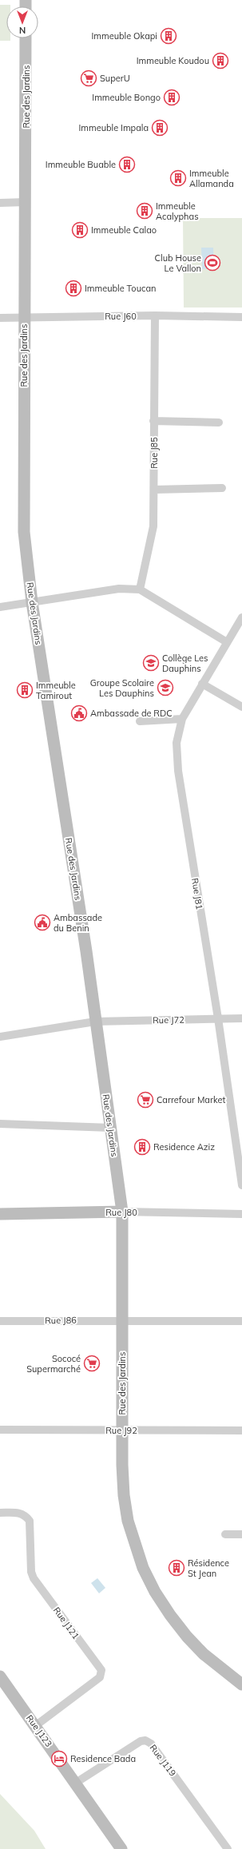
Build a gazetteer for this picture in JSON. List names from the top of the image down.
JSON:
{
  "streets": {
    "main road": ["Rue des Jardins", "Rue J80", "Rue J123"],
    "street": [
      "Rue J60",
      "Rue J85",
      "Rue J81",
      "Rue J72",
      "Rue J86",
      "Rue J92",
      "Rue J121",
      "Rue J119"
    ]
  },
  "crossings": [
    ["Rue des Jardins", "Rue J60"],
    ["Rue des Jardins", "Rue J72"],
    ["Rue des Jardins", "Rue J80"],
    ["Rue des Jardins", "Rue J86"],
    ["Rue des Jardins", "Rue J92"],
    ["Rue J60", "Rue J85"],
    ["Rue J81", "Rue J72"],
    ["Rue J121", "Rue J123"],
    ["Rue J123", "Rue J119"]
  ],
  "places": {
    "building": [
      "Immeuble Okapi",
      "Immeuble Koudou",
      "Immeuble Bongo",
      "Immeuble Impala",
      "Immeuble Buable",
      "Immeuble Allamanda",
      "Immeuble Acalyphas",
      "Immeuble Calao",
      "Immeuble Toucan",
      "Immeuble Tamirout",
      "Residence Aziz",
      "Résidence St Jean"
    ],
    "supermarket": ["SuperU", "Carrefour Market", "Sococé Supermarché"],
    "sports": ["Club House Le Vallon"],
    "school or university": ["Collège Les Dauphins", "Groupe Scolaire Les Dauphins"],
    "public building": ["Ambassade de RDC", "Ambassade du Benin"],
    "hotel": ["Residence Bada"]
  },
  "north": "bottom"
}
